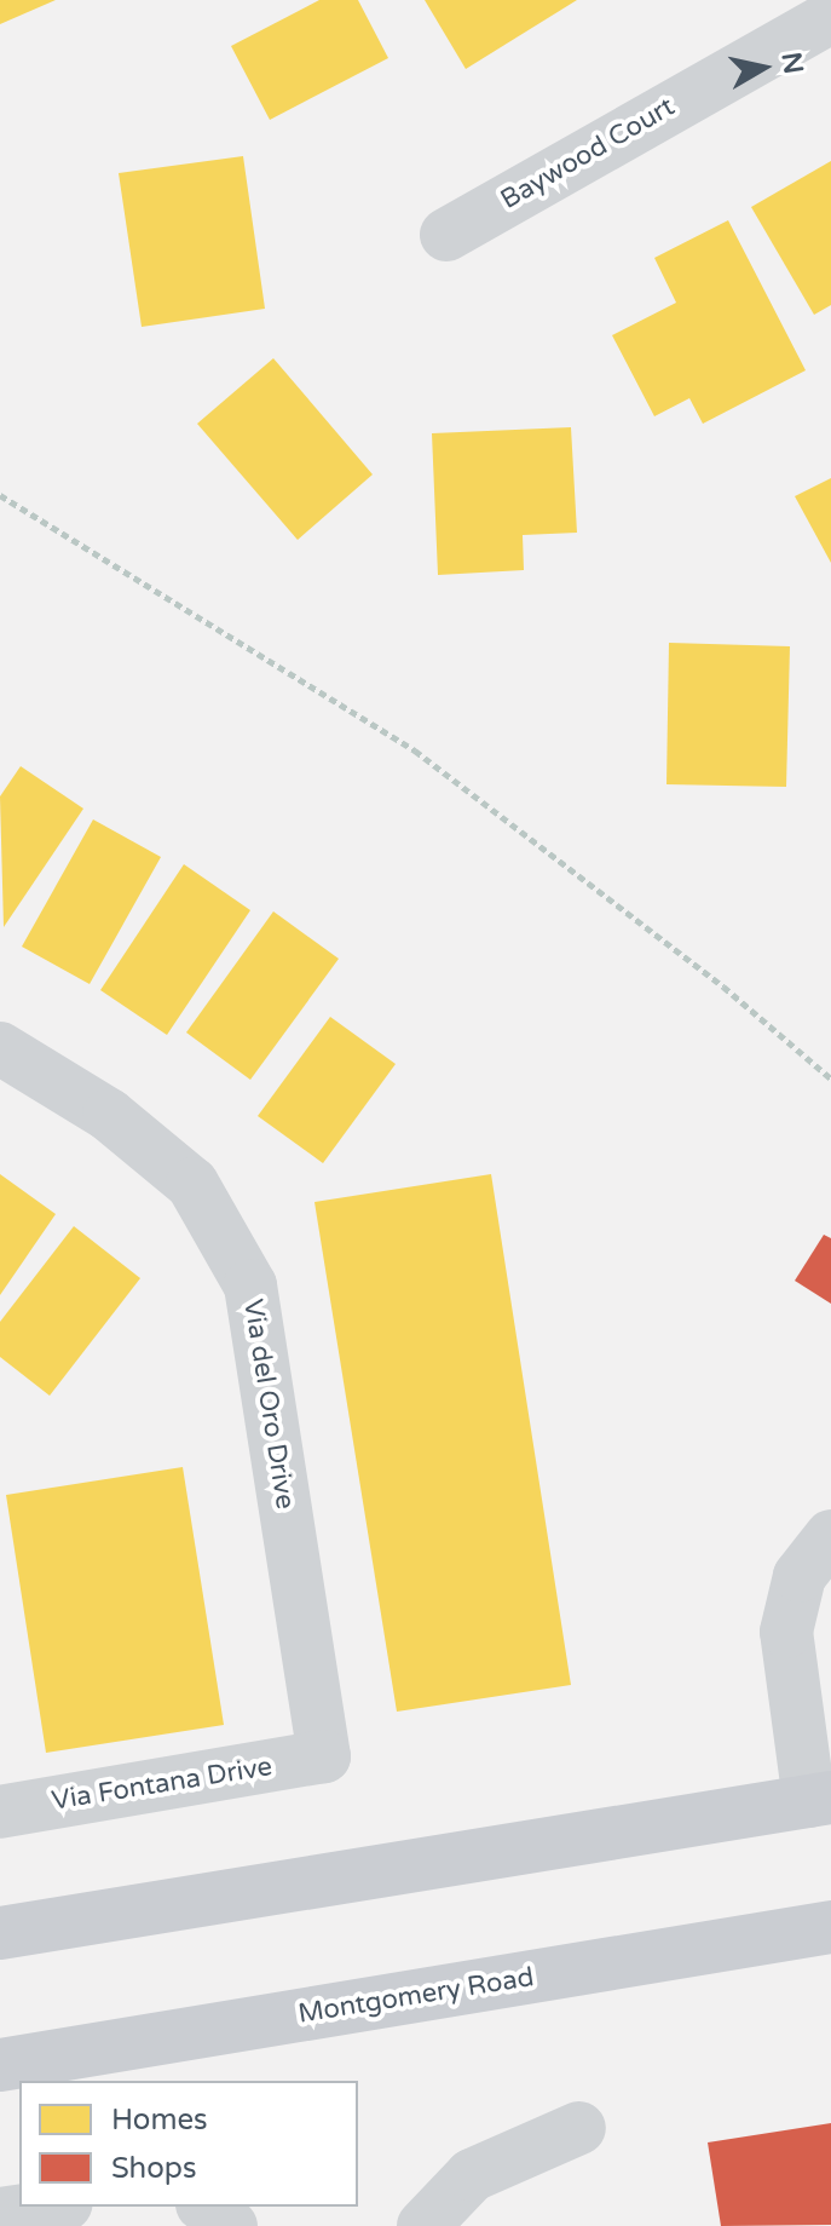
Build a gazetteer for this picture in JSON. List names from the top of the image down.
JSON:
{
  "streets": {
    "main road": ["Montgomery Road"],
    "street": ["Baywood Court", "Via del Oro Drive", "Via Fontana Drive"]
  },
  "crossings": [
    ["Via del Oro Drive", "Via Fontana Drive"]
  ],
  "legend": ["Homes", "Shops"],
  "north": "right"
}
